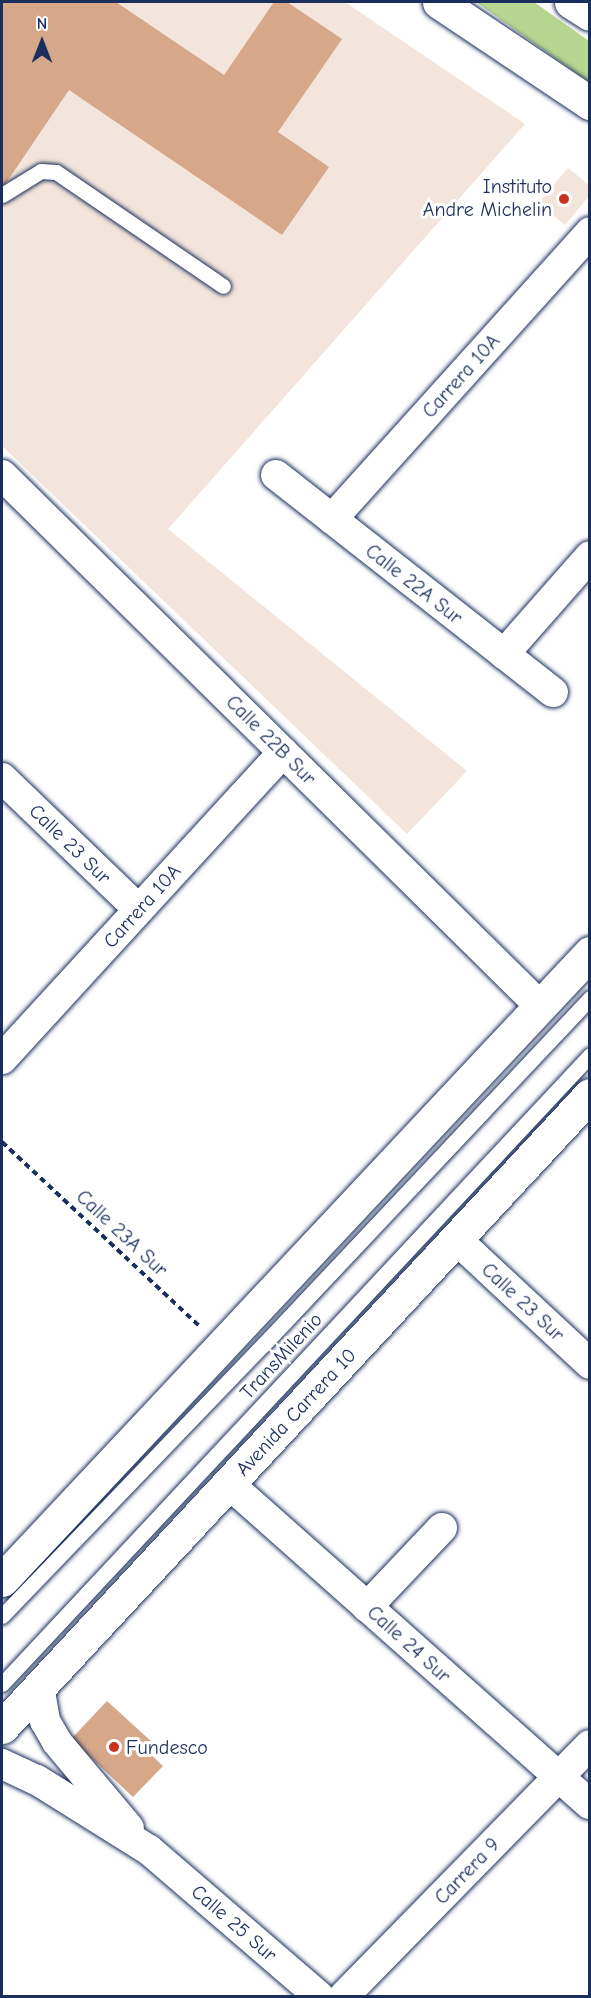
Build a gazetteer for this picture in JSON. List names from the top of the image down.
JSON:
{
  "streets": {
    "main road": ["Avenida Carrera 10"],
    "street": [
      "Carrera 10A",
      "Calle 22A Sur",
      "Calle 22B Sur",
      "Calle 23 Sur",
      "Calle 24 Sur",
      "Carrera 9",
      "Calle 25 Sur"
    ],
    "lane": ["TransMilenio"],
    "path": ["Calle 23A Sur"]
  },
  "crossings": [
    ["Carrera 10A", "Calle 22A Sur"],
    ["Carrera 10A", "Calle 22B Sur"],
    ["Carrera 10A", "Calle 23 Sur"],
    ["Calle 23 Sur", "Avenida Carrera 10"],
    ["Avenida Carrera 10", "Calle 24 Sur"],
    ["Avenida Carrera 10", "Calle 25 Sur"],
    ["Calle 24 Sur", "Carrera 9"]
  ],
  "places": ["Instituto Andre Michelin", "Fundesco"],
  "north": "top"
}
